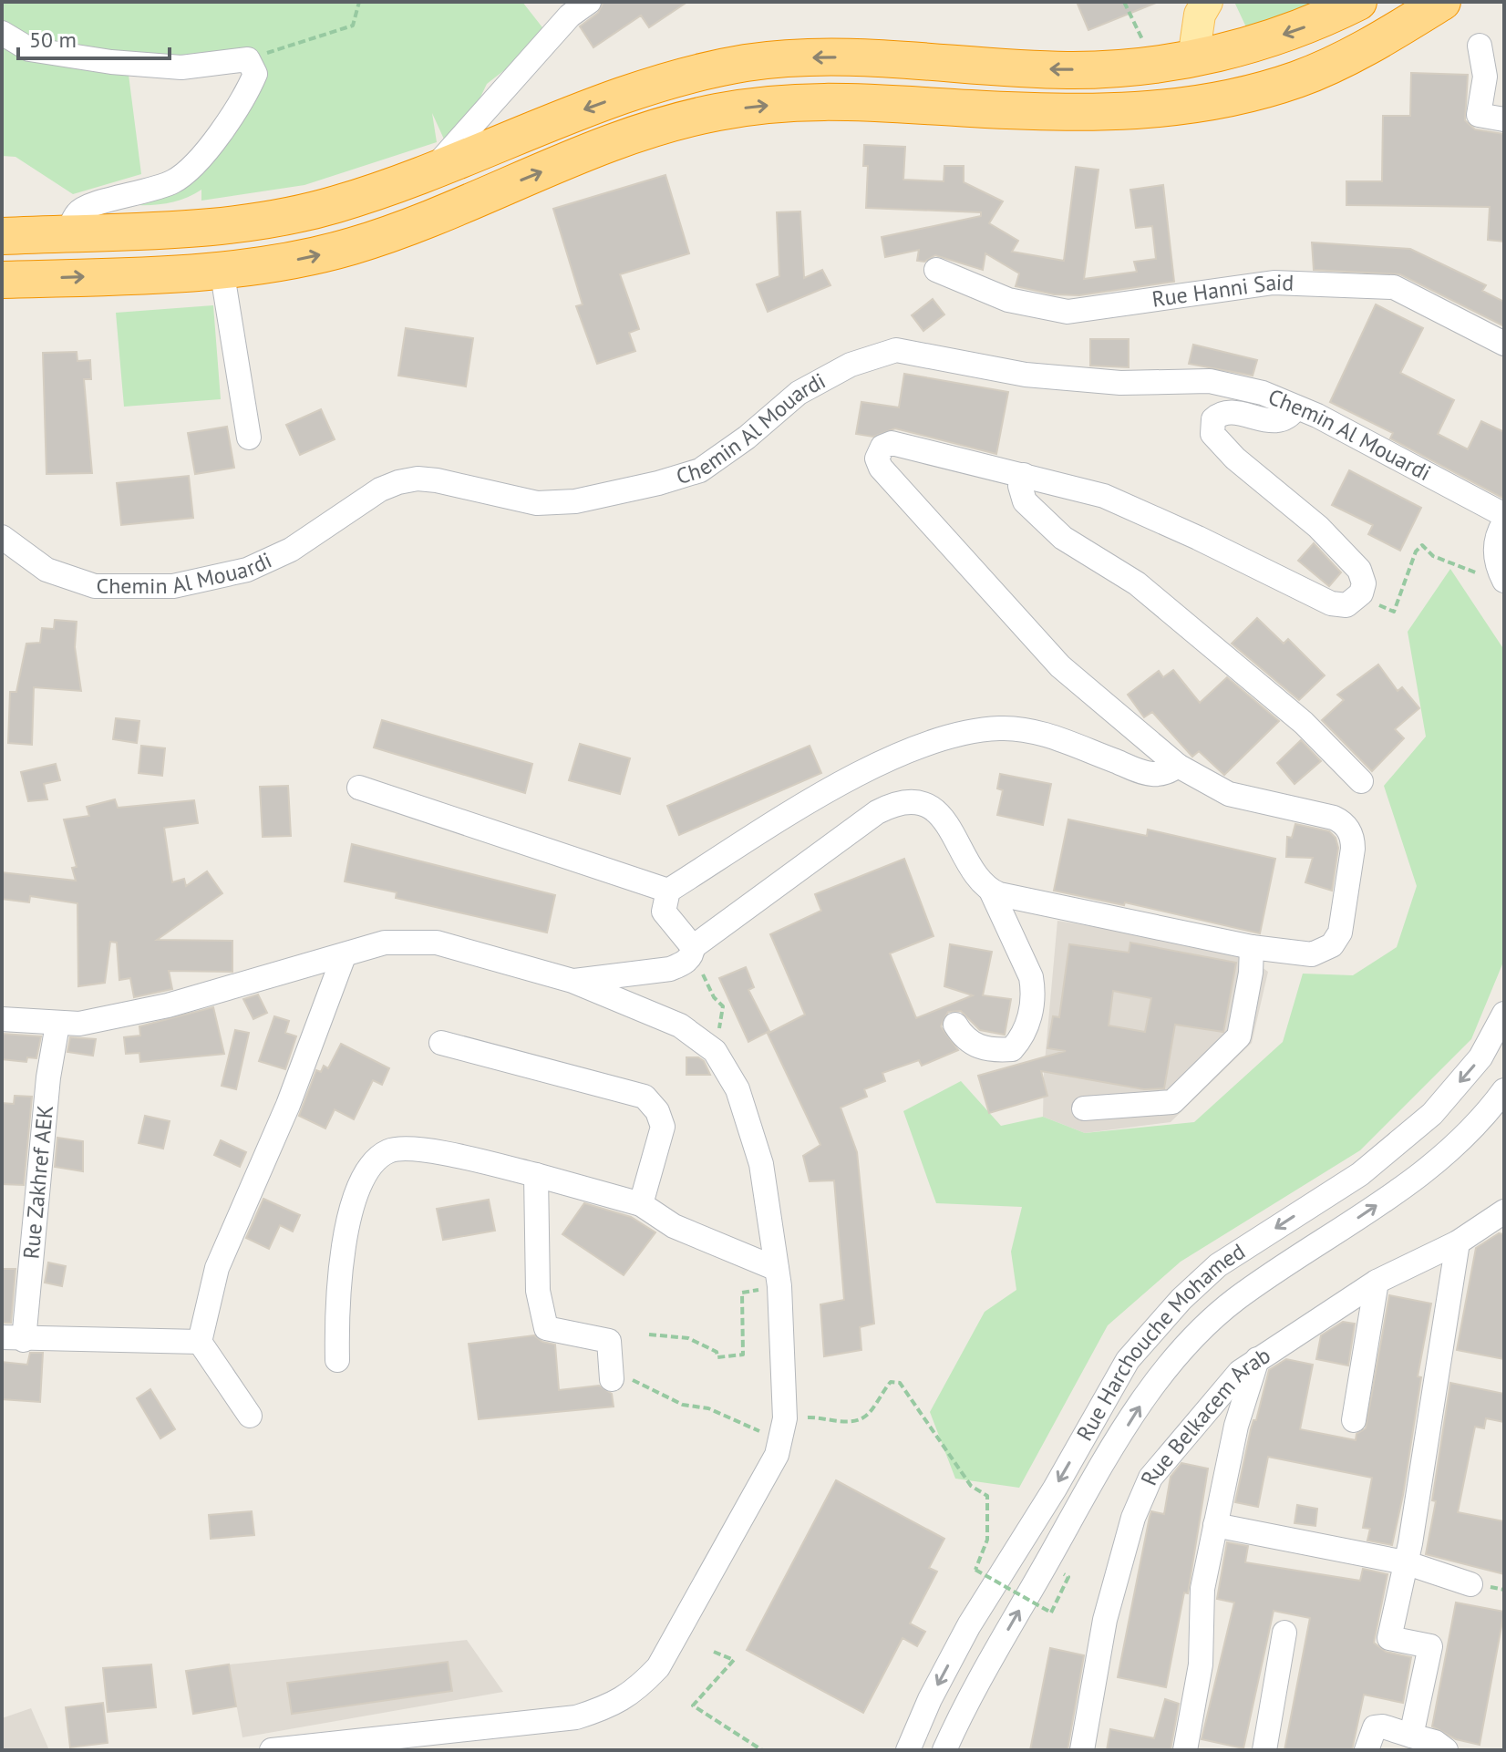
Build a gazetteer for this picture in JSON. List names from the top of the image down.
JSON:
{
  "streets": {
    "street": [
      "Rue Hanni Said",
      "Chemin Al Mouardi",
      "Rue Zakhref AEK",
      "Rue Harchouche Mohamed",
      "Rue Belkacem Arab"
    ]
  },
  "scale_bar": "50 m"
}
